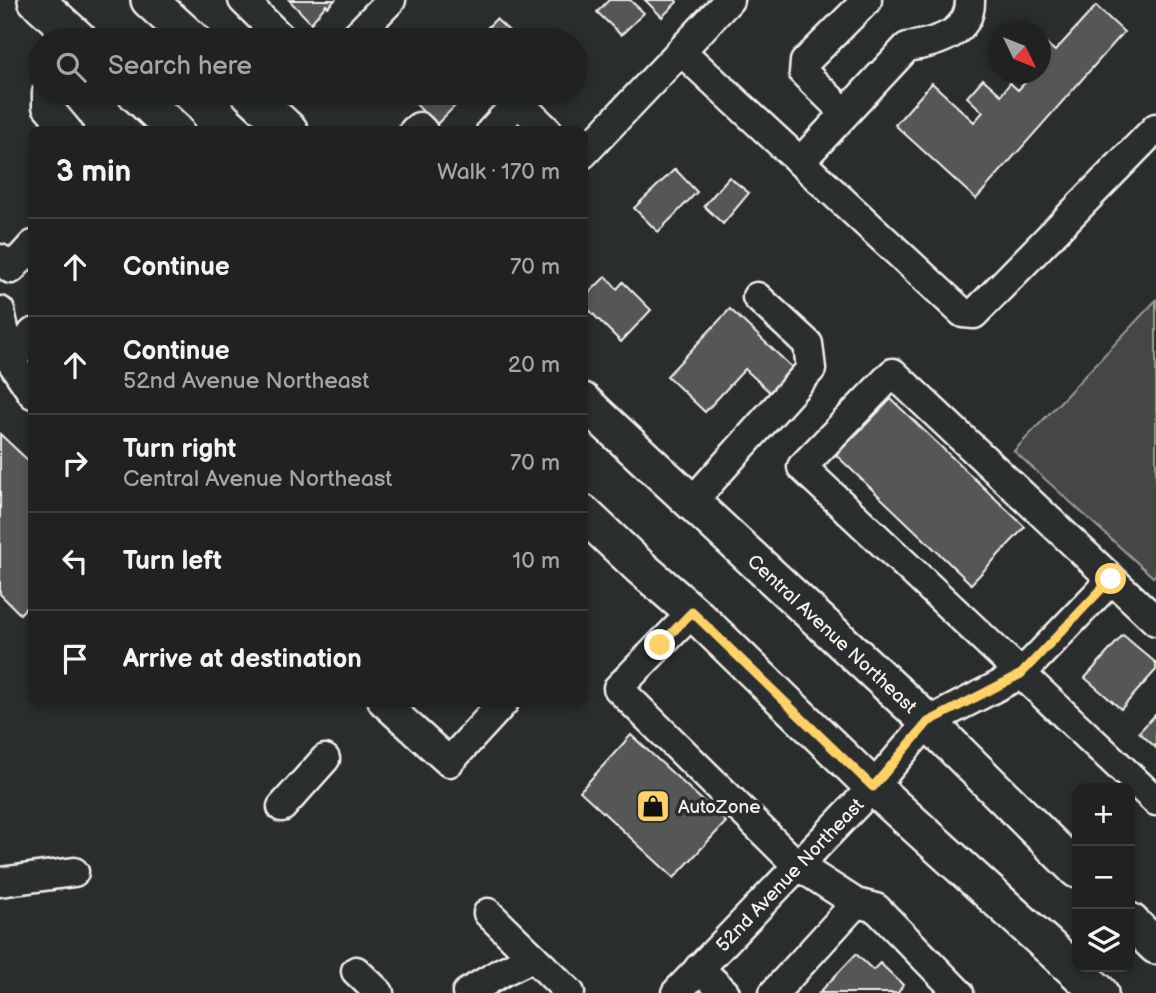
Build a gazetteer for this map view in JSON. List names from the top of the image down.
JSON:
{
  "streets": {
    "main road": ["Central Avenue Northeast"],
    "street": ["52nd Avenue Northeast"]
  },
  "crossings": [
    ["Central Avenue Northeast", "52nd Avenue Northeast"]
  ],
  "places": {
    "shop": ["AutoZone"]
  },
  "north": "bottom right",
  "page": {
    "search": "Search here",
    "heading": ["3 min", "Walk · 170 m"],
    "list": [
      ["Continue", "70 m"],
      ["Continue", "52nd Avenue Northeast", "20 m"],
      ["Turn right", "Central Avenue Northeast", "70 m"],
      ["Turn left", "10 m"],
      "Arrive at destination"
    ],
    "map_buttons": ["+", "−"]
  }
}
